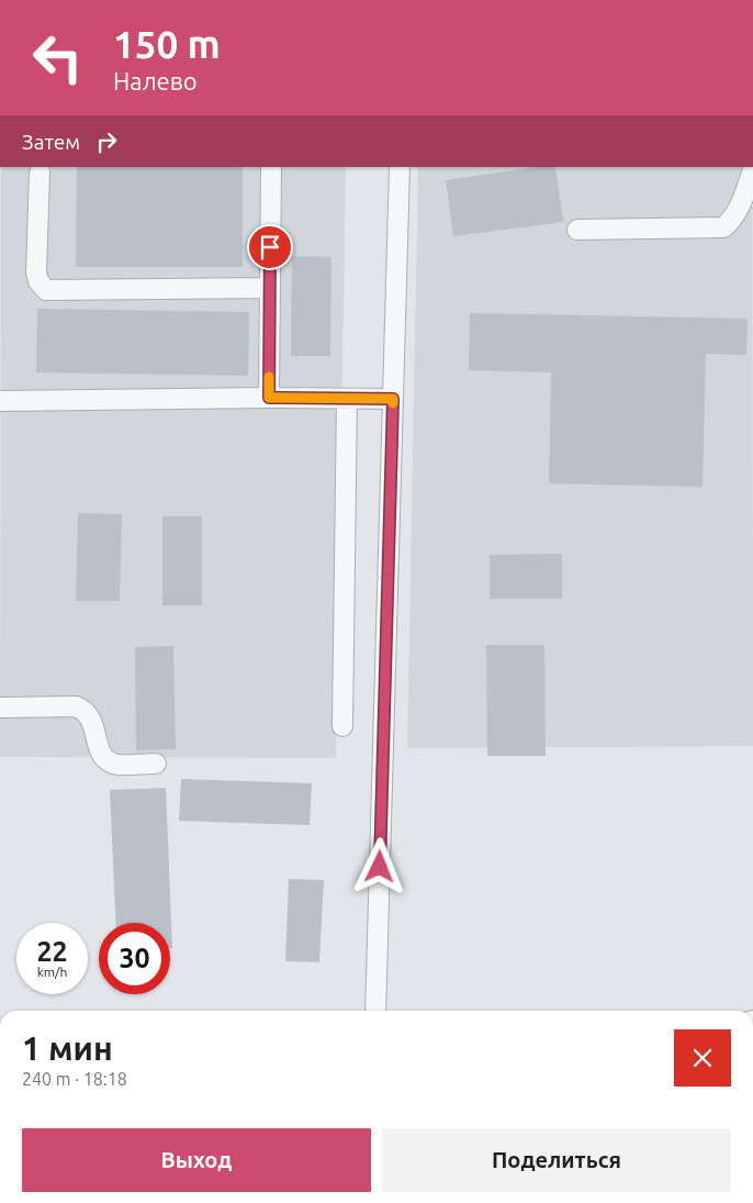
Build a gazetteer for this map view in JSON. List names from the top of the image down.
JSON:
{
  "page": {
    "turn": ["150 m", "Налево"],
    "then": "Затем",
    "speed": "22 km/h",
    "limit": "30",
    "heading": ["1 мин", "240 m · 18:18"],
    "buttons": ["Выход", "Поделиться"]
  }
}
